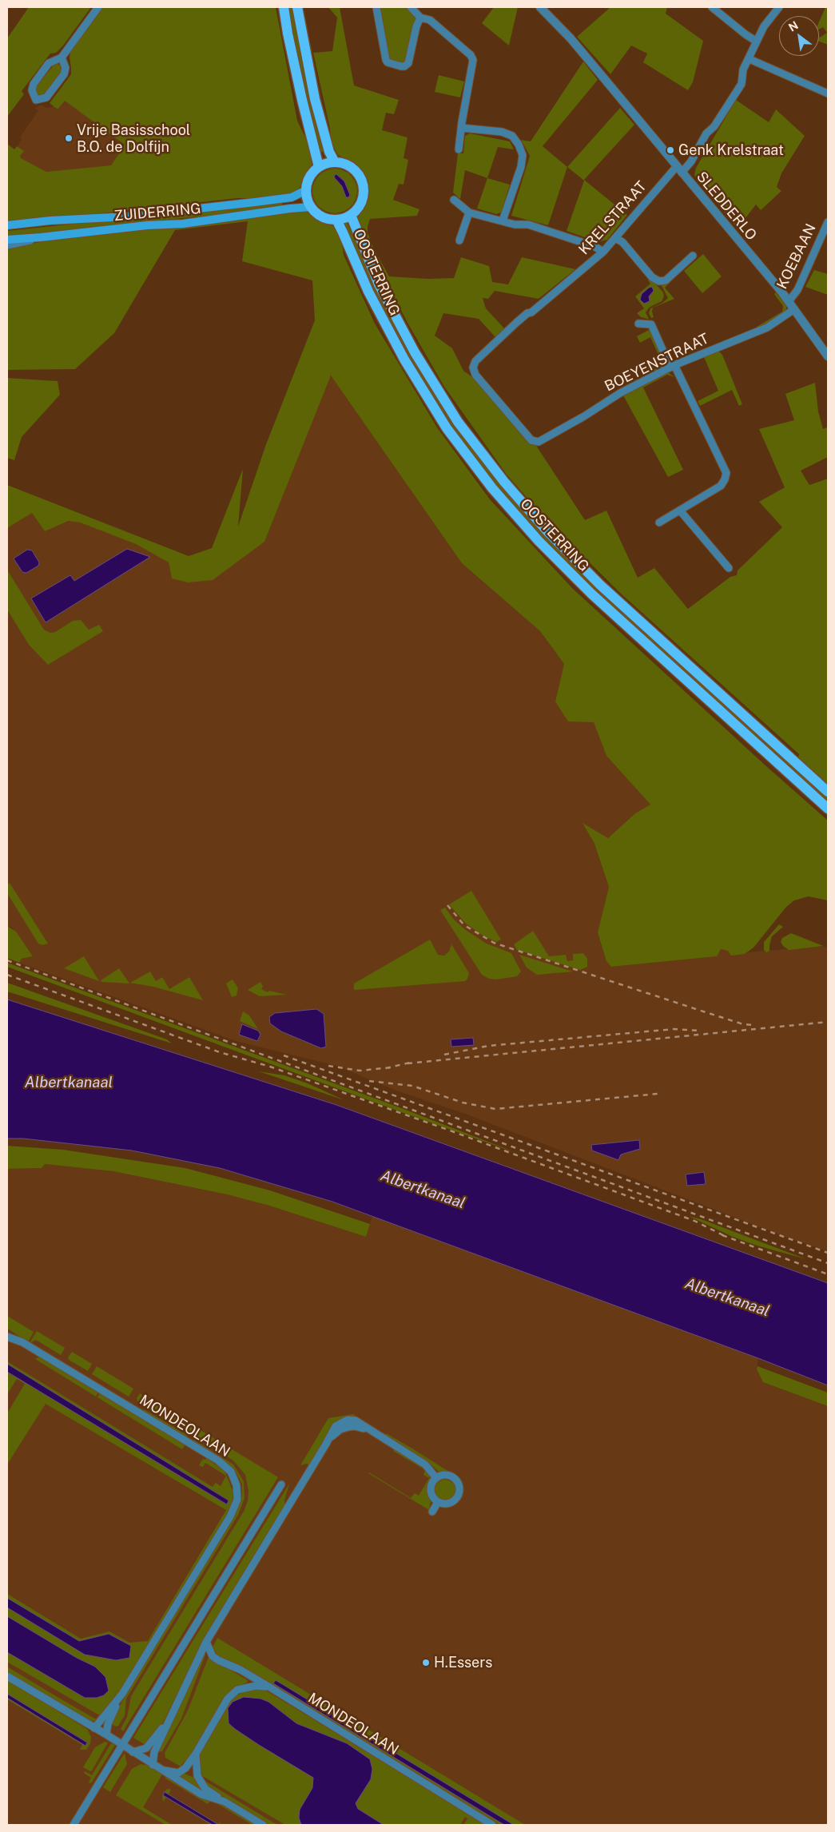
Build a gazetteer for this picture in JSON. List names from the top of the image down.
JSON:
{
  "streets": {
    "main road": ["ZUIDERRING", "OOSTERRING"],
    "street": [
      "SLEDDERLO",
      "KRELSTRAAT",
      "KOEBAAN",
      "BOEYENSTRAAT",
      "MONDEOLAAN"
    ]
  },
  "crossings": [
    ["SLEDDERLO", "KRELSTRAAT"],
    ["SLEDDERLO", "KOEBAAN"],
    ["SLEDDERLO", "BOEYENSTRAAT"],
    ["ZUIDERRING", "OOSTERRING"],
    ["KRELSTRAAT", "BOEYENSTRAAT"]
  ],
  "water": ["Albertkanaal"],
  "places": ["Vrije Basisschool B.O. de Dolfijn", "Genk Krelstraat", "H.Essers"],
  "north": "top left"
}
